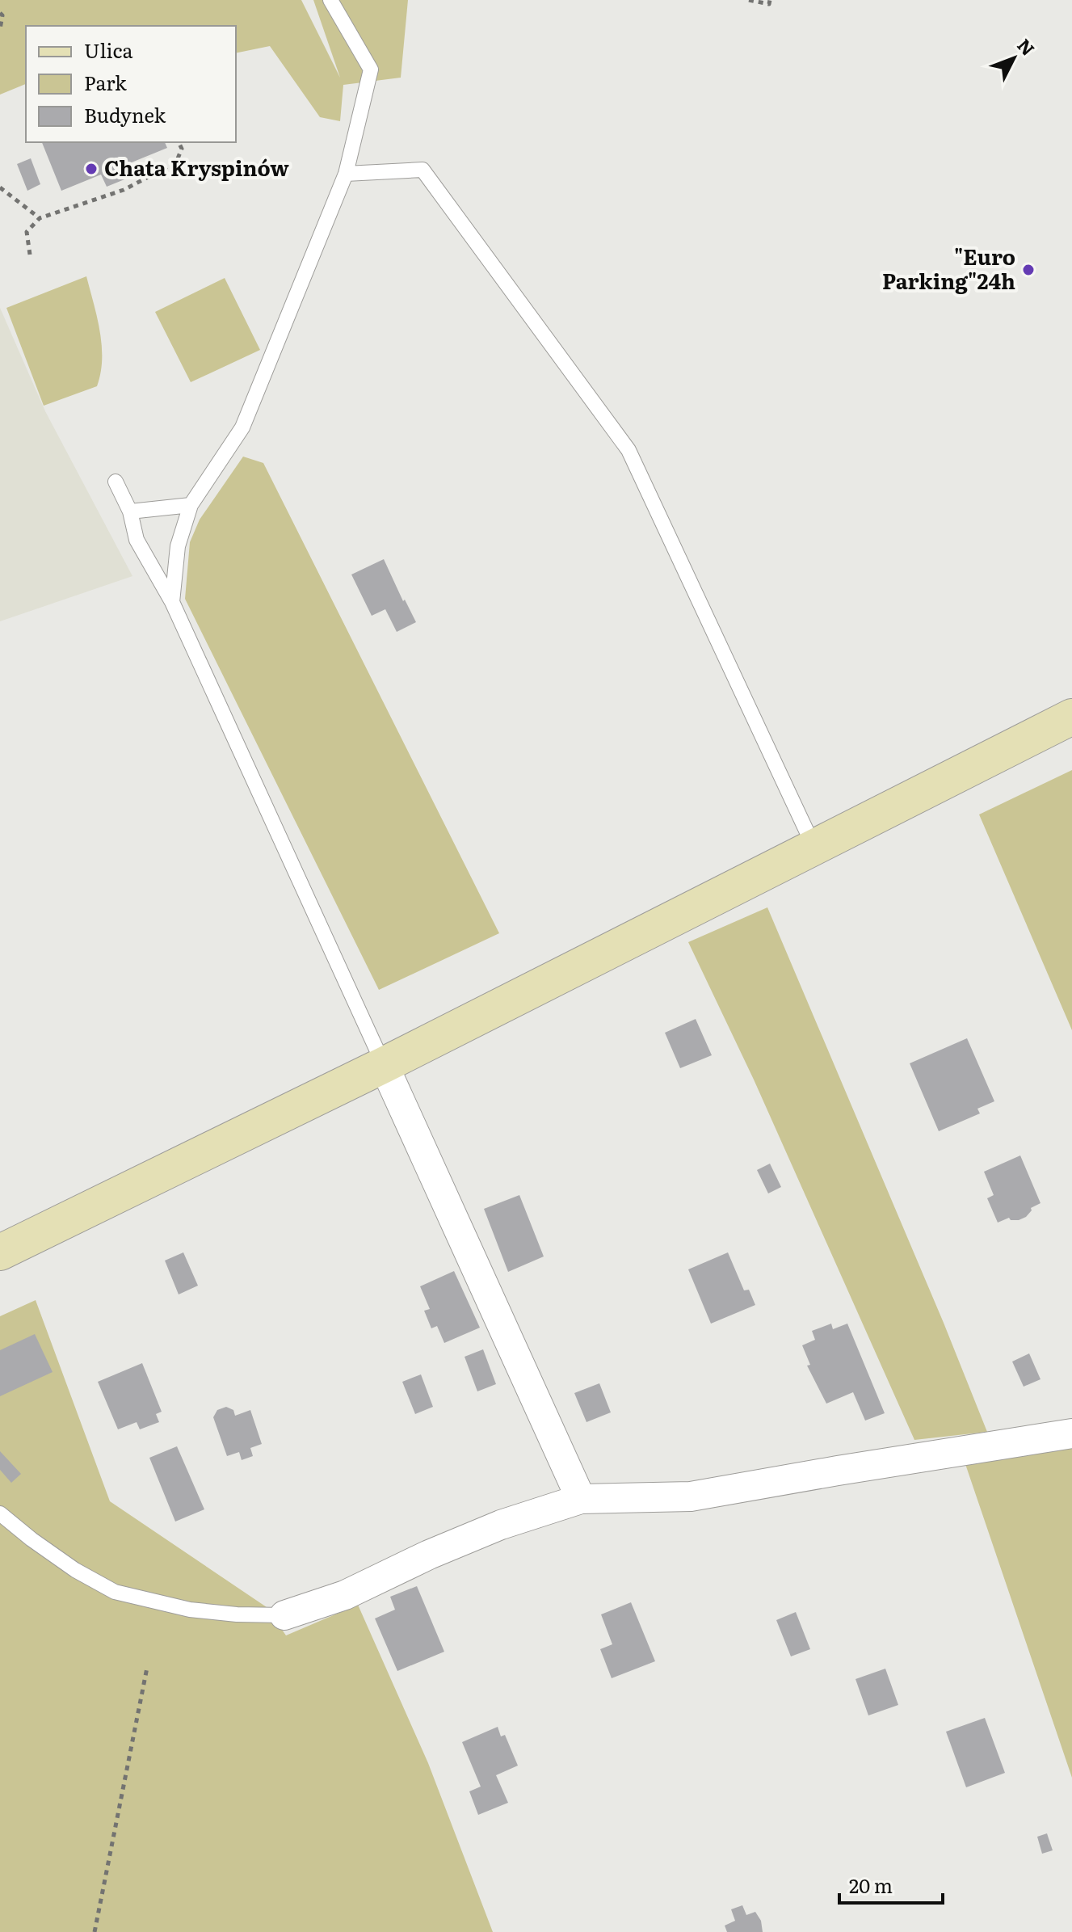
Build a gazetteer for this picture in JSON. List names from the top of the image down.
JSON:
{
  "places": ["Chata Kryspinów", "\"Euro Parking\"24h"],
  "legend": ["Ulica", "Park", "Budynek"],
  "scale_bar": "20 m",
  "north": "top right"
}
